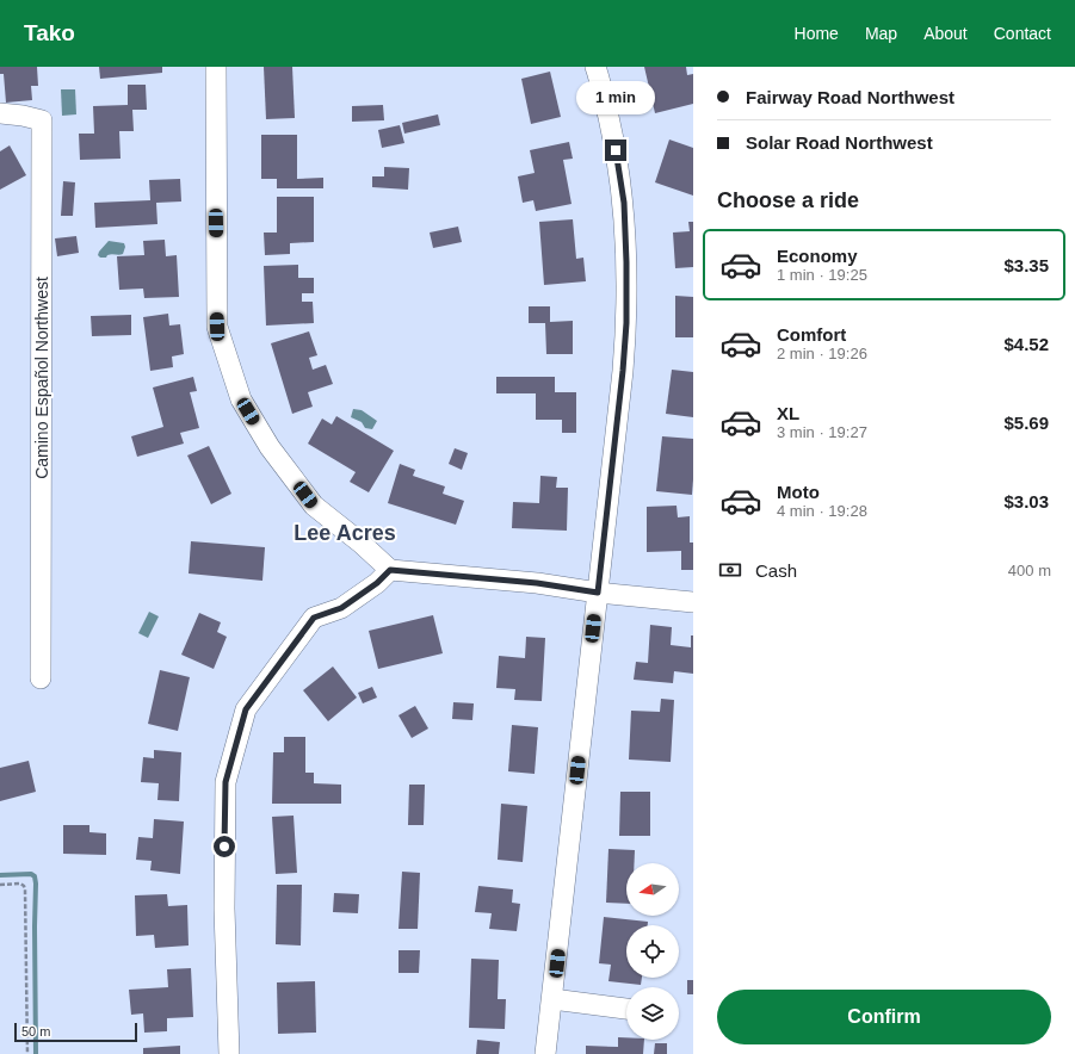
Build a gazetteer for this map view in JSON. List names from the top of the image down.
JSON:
{
  "streets": {
    "street": ["Camino Español Northwest"]
  },
  "districts": ["Lee Acres"],
  "scale_bar": "50 m",
  "north": "left",
  "page": {
    "header": "Tako",
    "nav": [
      "Home",
      "Map",
      "About",
      "Contact"
    ],
    "banner": ["Fairway Road Northwest", "Solar Road Northwest"],
    "bubble": "1 min",
    "heading": "Choose a ride",
    "list": [
      {
        "name": "Economy",
        "note": "1 min · 19:25",
        "value": "$3.35"
      },
      {
        "name": "Comfort",
        "note": "2 min · 19:26",
        "value": "$4.52"
      },
      {
        "name": "XL",
        "note": "3 min · 19:27",
        "value": "$5.69"
      },
      {
        "name": "Moto",
        "note": "4 min · 19:28",
        "value": "$3.03"
      }
    ],
    "pay": ["Cash", "400 m"],
    "buttons": "Confirm",
    "scale": "50 m"
  }
}
